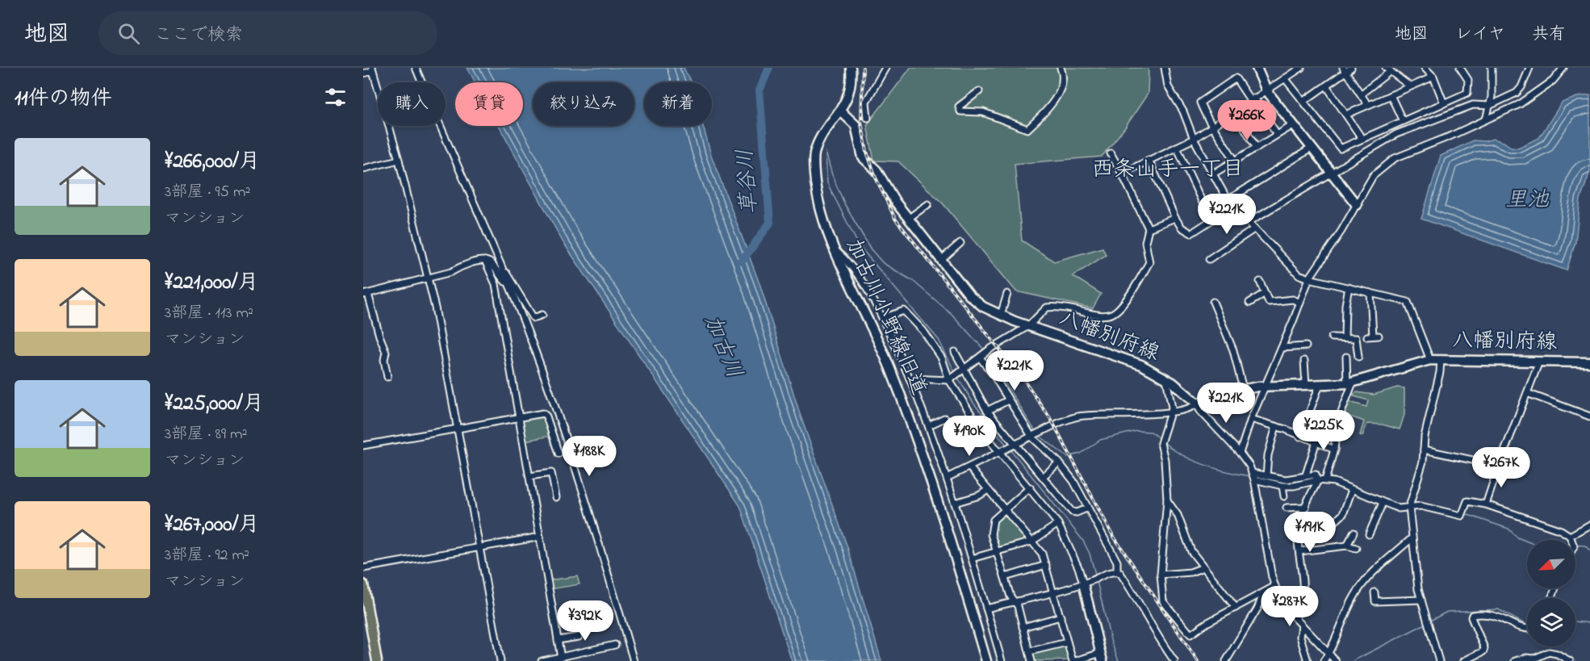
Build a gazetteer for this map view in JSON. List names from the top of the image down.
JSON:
{
  "streets": {
    "main road": ["加古川小野線旧道", "八幡別府線"]
  },
  "crossings": [
    ["加古川小野線旧道", "八幡別府線"]
  ],
  "districts": ["西条山手一丁目"],
  "water": ["草谷川", "里池", "加古川"],
  "north": "bottom left",
  "page": {
    "header": "地図",
    "search": "ここで検索",
    "nav": ["地図", "レイヤ", "共有"],
    "heading": "11件の物件",
    "chip": [
      "購入",
      "賃貸",
      "絞り込み",
      "新着"
    ],
    "price": [
      "¥266K",
      "¥221K",
      "¥221K",
      "¥221K",
      "¥225K",
      "¥190K",
      "¥188K",
      "¥267K",
      "¥191K",
      "¥287K",
      "¥392K"
    ],
    "list": [
      {
        "name": "¥266,000/月",
        "note": "3部屋 · 95 m² · マンション"
      },
      {
        "name": "¥221,000/月",
        "note": "3部屋 · 113 m² · マンション"
      },
      {
        "name": "¥225,000/月",
        "note": "3部屋 · 89 m² · マンション"
      },
      {
        "name": "¥267,000/月",
        "note": "3部屋 · 92 m² · マンション"
      }
    ]
  }
}
